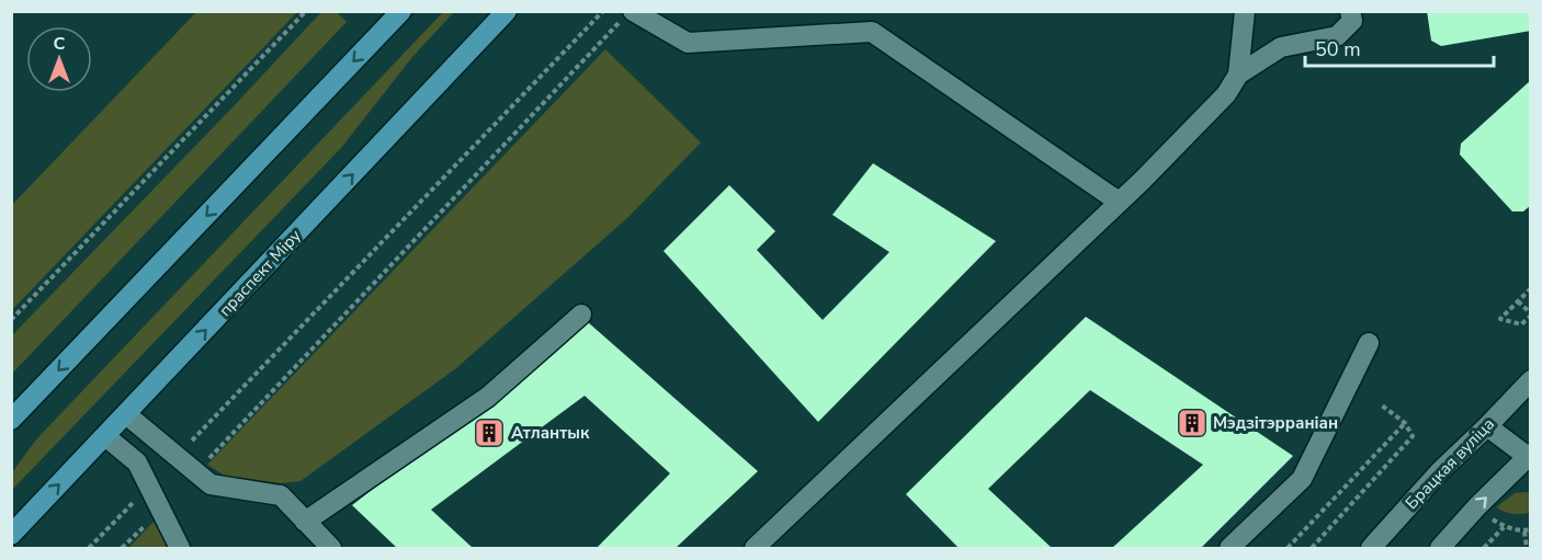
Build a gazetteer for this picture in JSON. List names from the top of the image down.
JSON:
{
  "streets": {
    "main road": ["праспект Міру"],
    "street": ["Брацкая вуліца"]
  },
  "places": {
    "building": ["Мэдзітэрраніан", "Атлантык"]
  },
  "scale_bar": "50 m",
  "north": "top"
}
